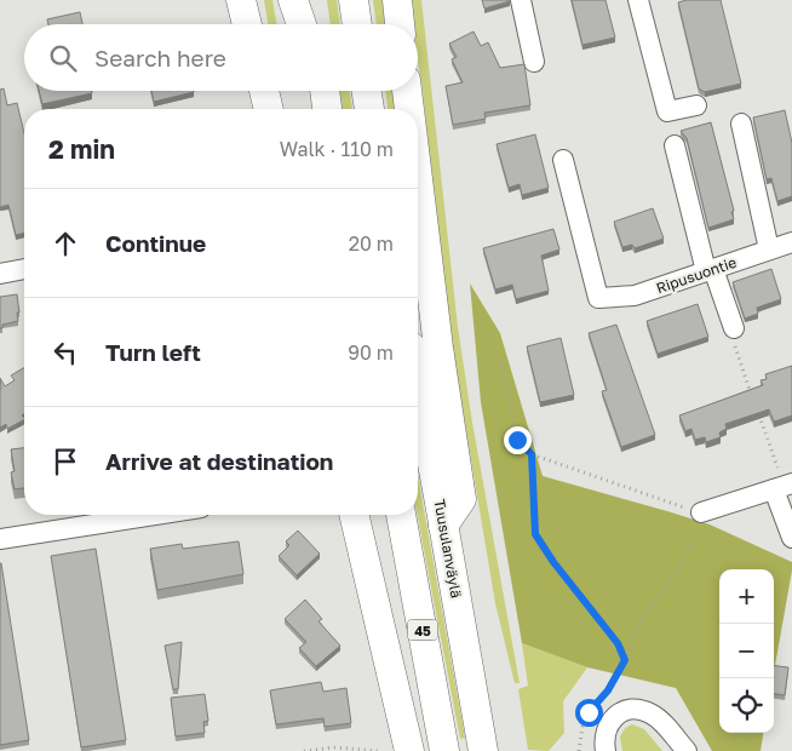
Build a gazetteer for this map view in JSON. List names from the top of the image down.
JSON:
{
  "streets": {
    "highway": ["Tuusulanväylä", "45"],
    "street": ["Ripusuontie"]
  },
  "page": {
    "search": "Search here",
    "heading": ["2 min", "Walk · 110 m"],
    "list": [
      ["Continue", "20 m"],
      ["Turn left", "90 m"],
      "Arrive at destination"
    ],
    "map_buttons": ["+", "−"]
  }
}
